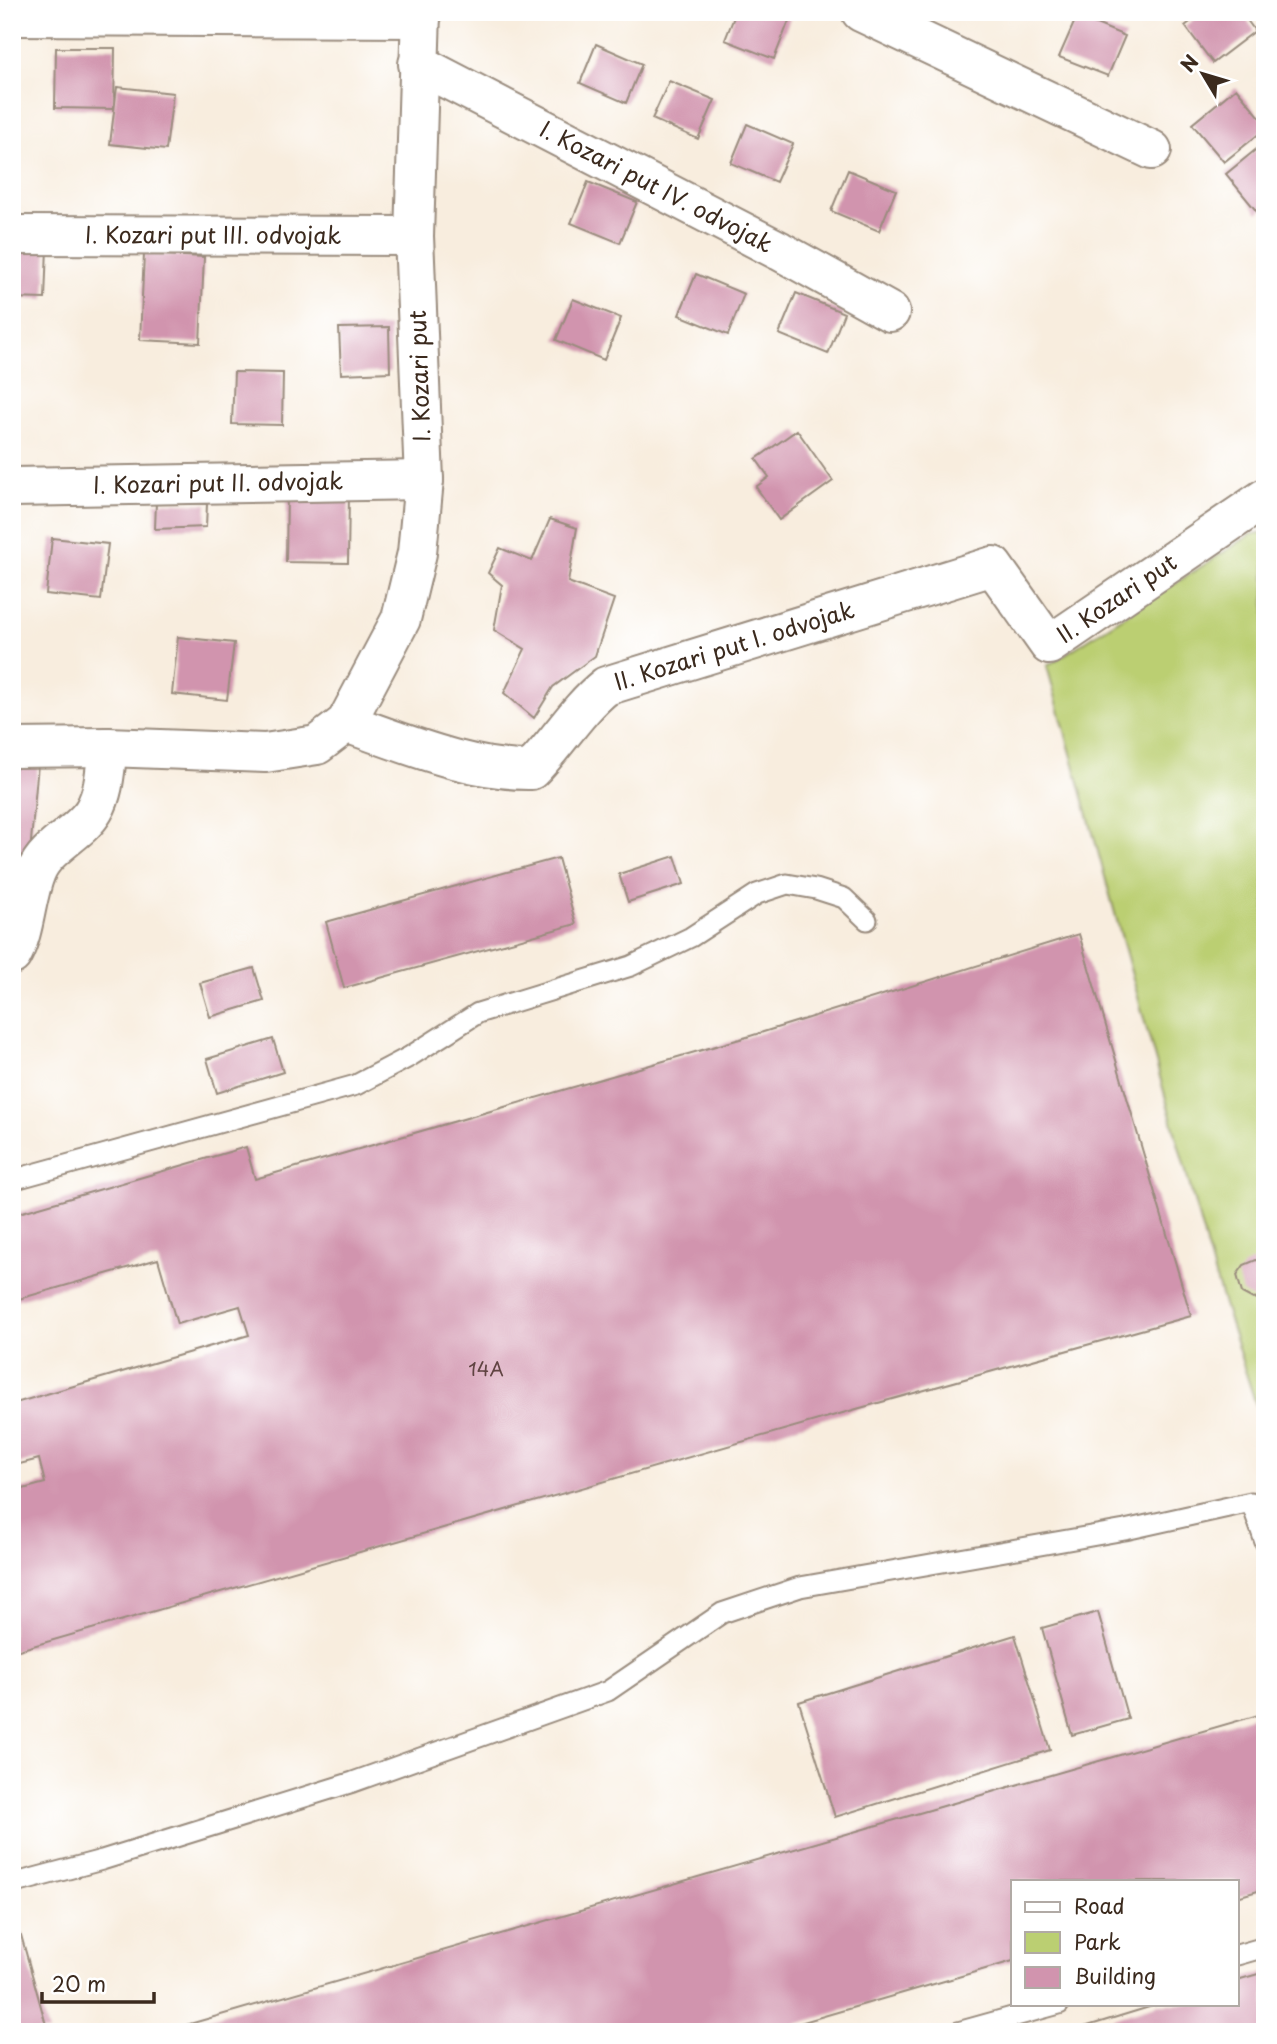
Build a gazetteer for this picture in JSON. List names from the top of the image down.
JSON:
{
  "streets": {
    "street": [
      "I. Kozari put IV. odvojak",
      "I. Kozari put III. odvojak",
      "I. Kozari put",
      "I. Kozari put II. odvojak",
      "II. Kozari put",
      "II. Kozari put I. odvojak"
    ]
  },
  "crossings": [
    ["I. Kozari put IV. odvojak", "I. Kozari put"],
    ["I. Kozari put III. odvojak", "I. Kozari put"],
    ["I. Kozari put", "I. Kozari put II. odvojak"],
    ["I. Kozari put", "II. Kozari put I. odvojak"],
    ["II. Kozari put", "II. Kozari put I. odvojak"]
  ],
  "house_numbers": ["14A"],
  "legend": ["Road", "Park", "Building"],
  "scale_bar": "20 m",
  "north": "top left"
}
